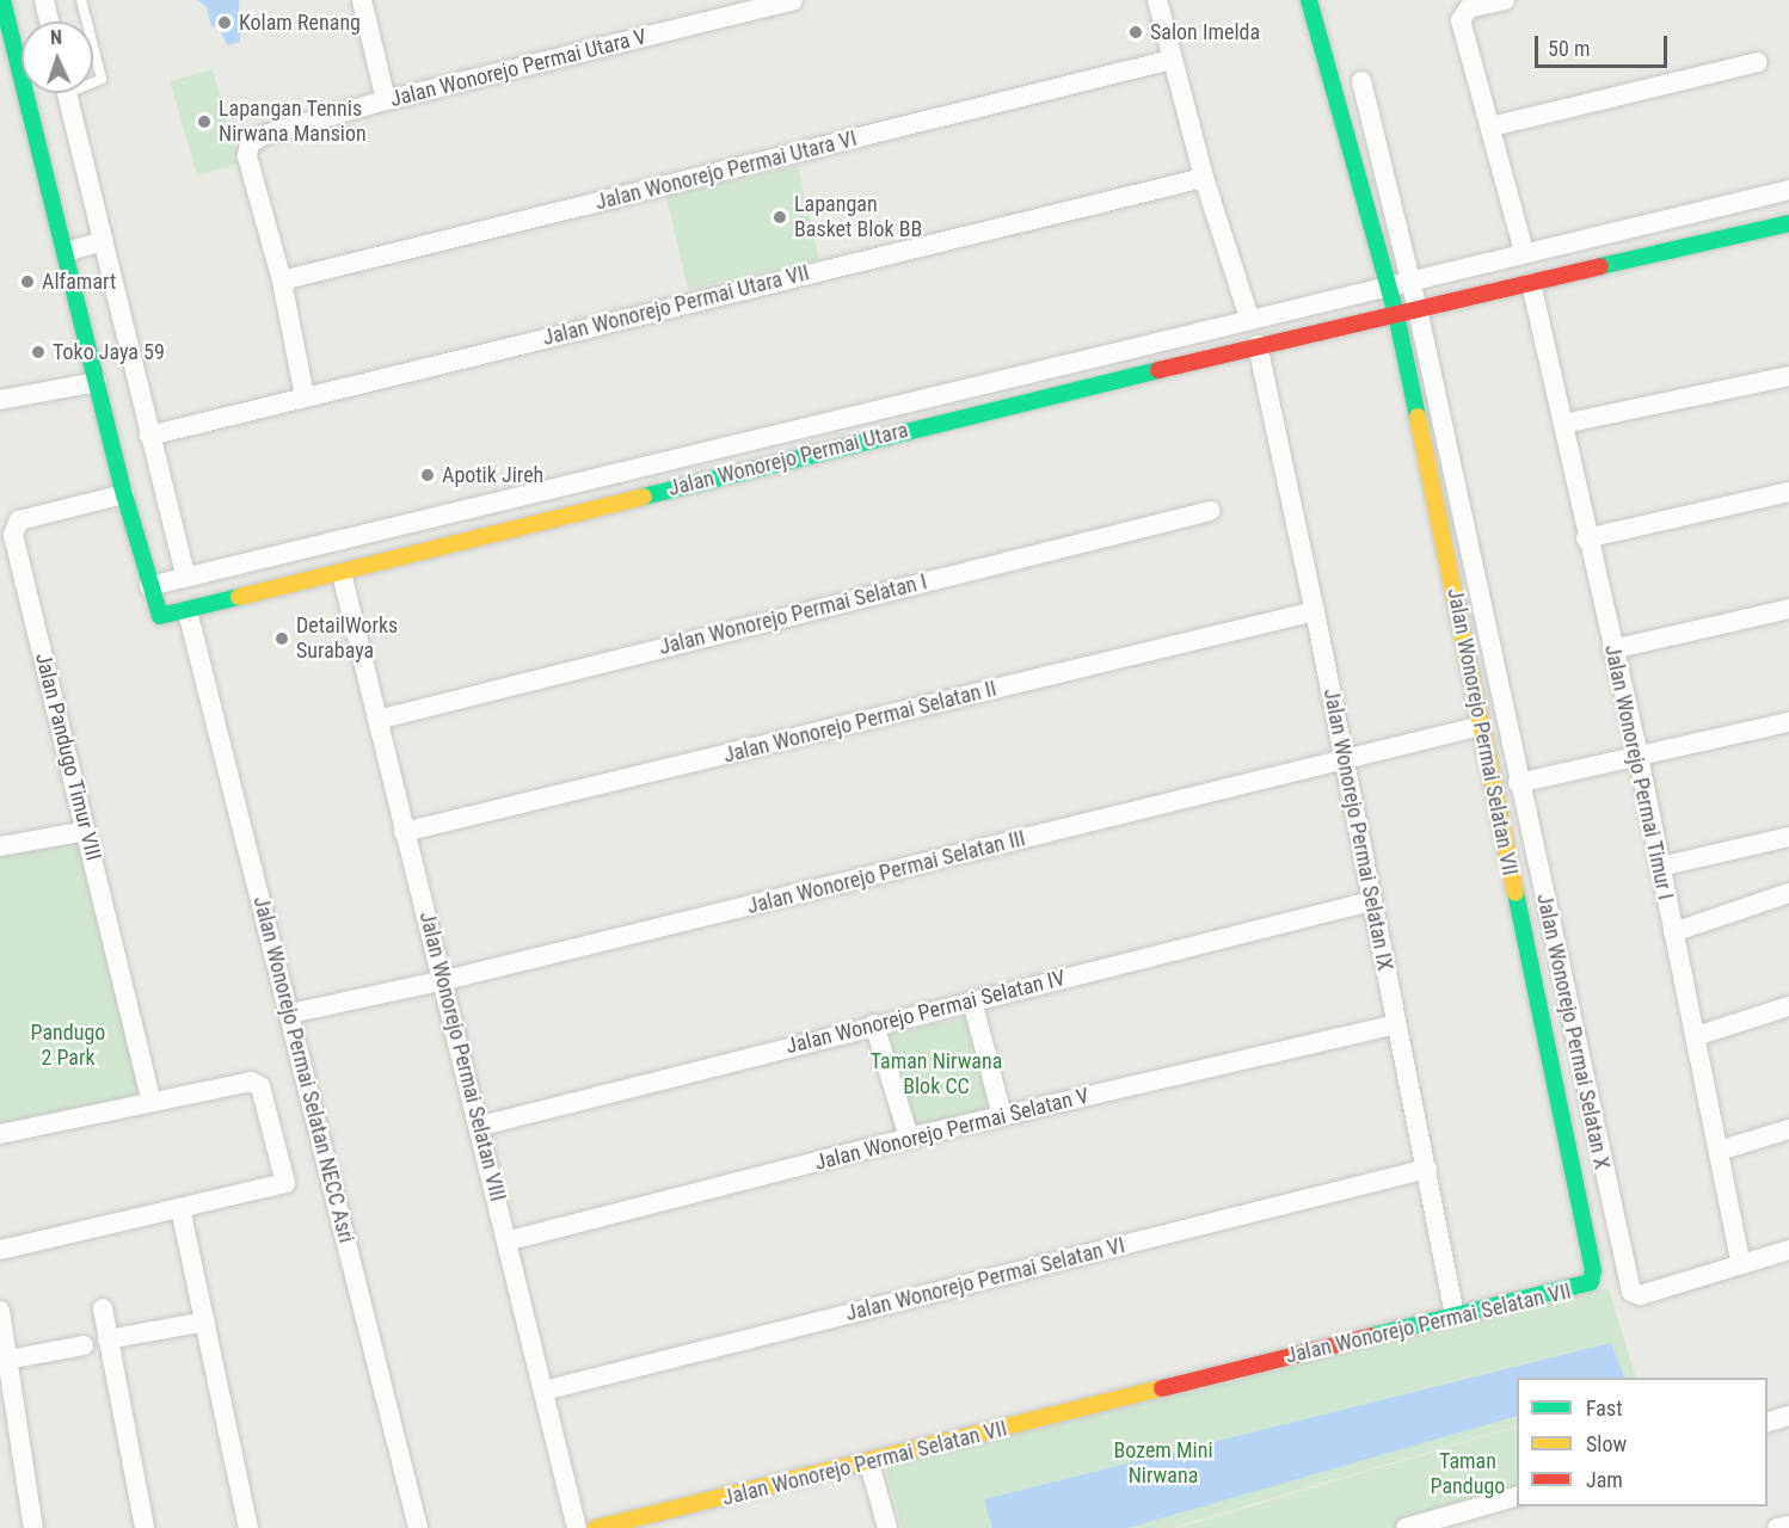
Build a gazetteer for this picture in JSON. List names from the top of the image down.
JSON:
{
  "streets": {
    "street": [
      "Jalan Wonorejo Permai Utara V",
      "Jalan Wonorejo Permai Utara VI",
      "Jalan Wonorejo Permai Utara VII",
      "Jalan Wonorejo Permai Utara",
      "Jalan Wonorejo Permai Selatan I",
      "Jalan Wonorejo Permai Selatan II",
      "Jalan Wonorejo Permai Selatan VII",
      "Jalan Pandugo Timur VIII",
      "Jalan Wonorejo Permai Timur I",
      "Jalan Wonorejo Permai Selatan IX",
      "Jalan Wonorejo Permai Selatan III",
      "Jalan Wonorejo Permai Selatan IV",
      "Jalan Wonorejo Permai Selatan X",
      "Jalan Wonorejo Permai Selatan VIII",
      "Jalan Wonorejo Permai Selatan NECC Asri",
      "Jalan Wonorejo Permai Selatan V",
      "Jalan Wonorejo Permai Selatan VI"
    ]
  },
  "crossings": [
    ["Jalan Wonorejo Permai Utara V", "Jalan Wonorejo Permai Utara VI"],
    ["Jalan Wonorejo Permai Utara V", "Jalan Wonorejo Permai Utara VII"],
    ["Jalan Wonorejo Permai Utara", "Jalan Wonorejo Permai Selatan VII"],
    ["Jalan Wonorejo Permai Utara", "Jalan Wonorejo Permai Timur I"],
    ["Jalan Wonorejo Permai Utara", "Jalan Wonorejo Permai Selatan IX"],
    ["Jalan Wonorejo Permai Utara", "Jalan Wonorejo Permai Selatan X"],
    ["Jalan Wonorejo Permai Utara", "Jalan Wonorejo Permai Selatan VIII"],
    ["Jalan Wonorejo Permai Utara", "Jalan Wonorejo Permai Selatan NECC Asri"],
    ["Jalan Wonorejo Permai Selatan I", "Jalan Wonorejo Permai Selatan VIII"],
    ["Jalan Wonorejo Permai Selatan II", "Jalan Wonorejo Permai Selatan IX"],
    ["Jalan Wonorejo Permai Selatan II", "Jalan Wonorejo Permai Selatan VIII"],
    ["Jalan Wonorejo Permai Selatan VII", "Jalan Wonorejo Permai Selatan IX"],
    ["Jalan Wonorejo Permai Selatan VII", "Jalan Wonorejo Permai Selatan III"],
    ["Jalan Wonorejo Permai Timur I", "Jalan Wonorejo Permai Selatan X"],
    ["Jalan Wonorejo Permai Selatan IX", "Jalan Wonorejo Permai Selatan III"],
    ["Jalan Wonorejo Permai Selatan IX", "Jalan Wonorejo Permai Selatan IV"],
    ["Jalan Wonorejo Permai Selatan IX", "Jalan Wonorejo Permai Selatan V"],
    ["Jalan Wonorejo Permai Selatan IX", "Jalan Wonorejo Permai Selatan VI"],
    ["Jalan Wonorejo Permai Selatan III", "Jalan Wonorejo Permai Selatan VIII"],
    ["Jalan Wonorejo Permai Selatan III", "Jalan Wonorejo Permai Selatan NECC Asri"],
    ["Jalan Wonorejo Permai Selatan IV", "Jalan Wonorejo Permai Selatan VIII"],
    ["Jalan Wonorejo Permai Selatan VIII", "Jalan Wonorejo Permai Selatan V"],
    ["Jalan Wonorejo Permai Selatan VIII", "Jalan Wonorejo Permai Selatan VI"]
  ],
  "parks": [
    "Pandugo 2 Park",
    "Taman Nirwana Blok CC",
    "Bozem Mini Nirwana",
    "Taman Pandugo"
  ],
  "places": [
    "Kolam Renang",
    "Salon Imelda",
    "Lapangan Tennis Nirwana Mansion",
    "Lapangan Basket Blok BB",
    "Alfamart",
    "Toko Jaya 59",
    "Apotik Jireh",
    "DetailWorks Surabaya"
  ],
  "legend": ["Fast", "Slow", "Jam"],
  "scale_bar": "50 m",
  "north": "top"
}
